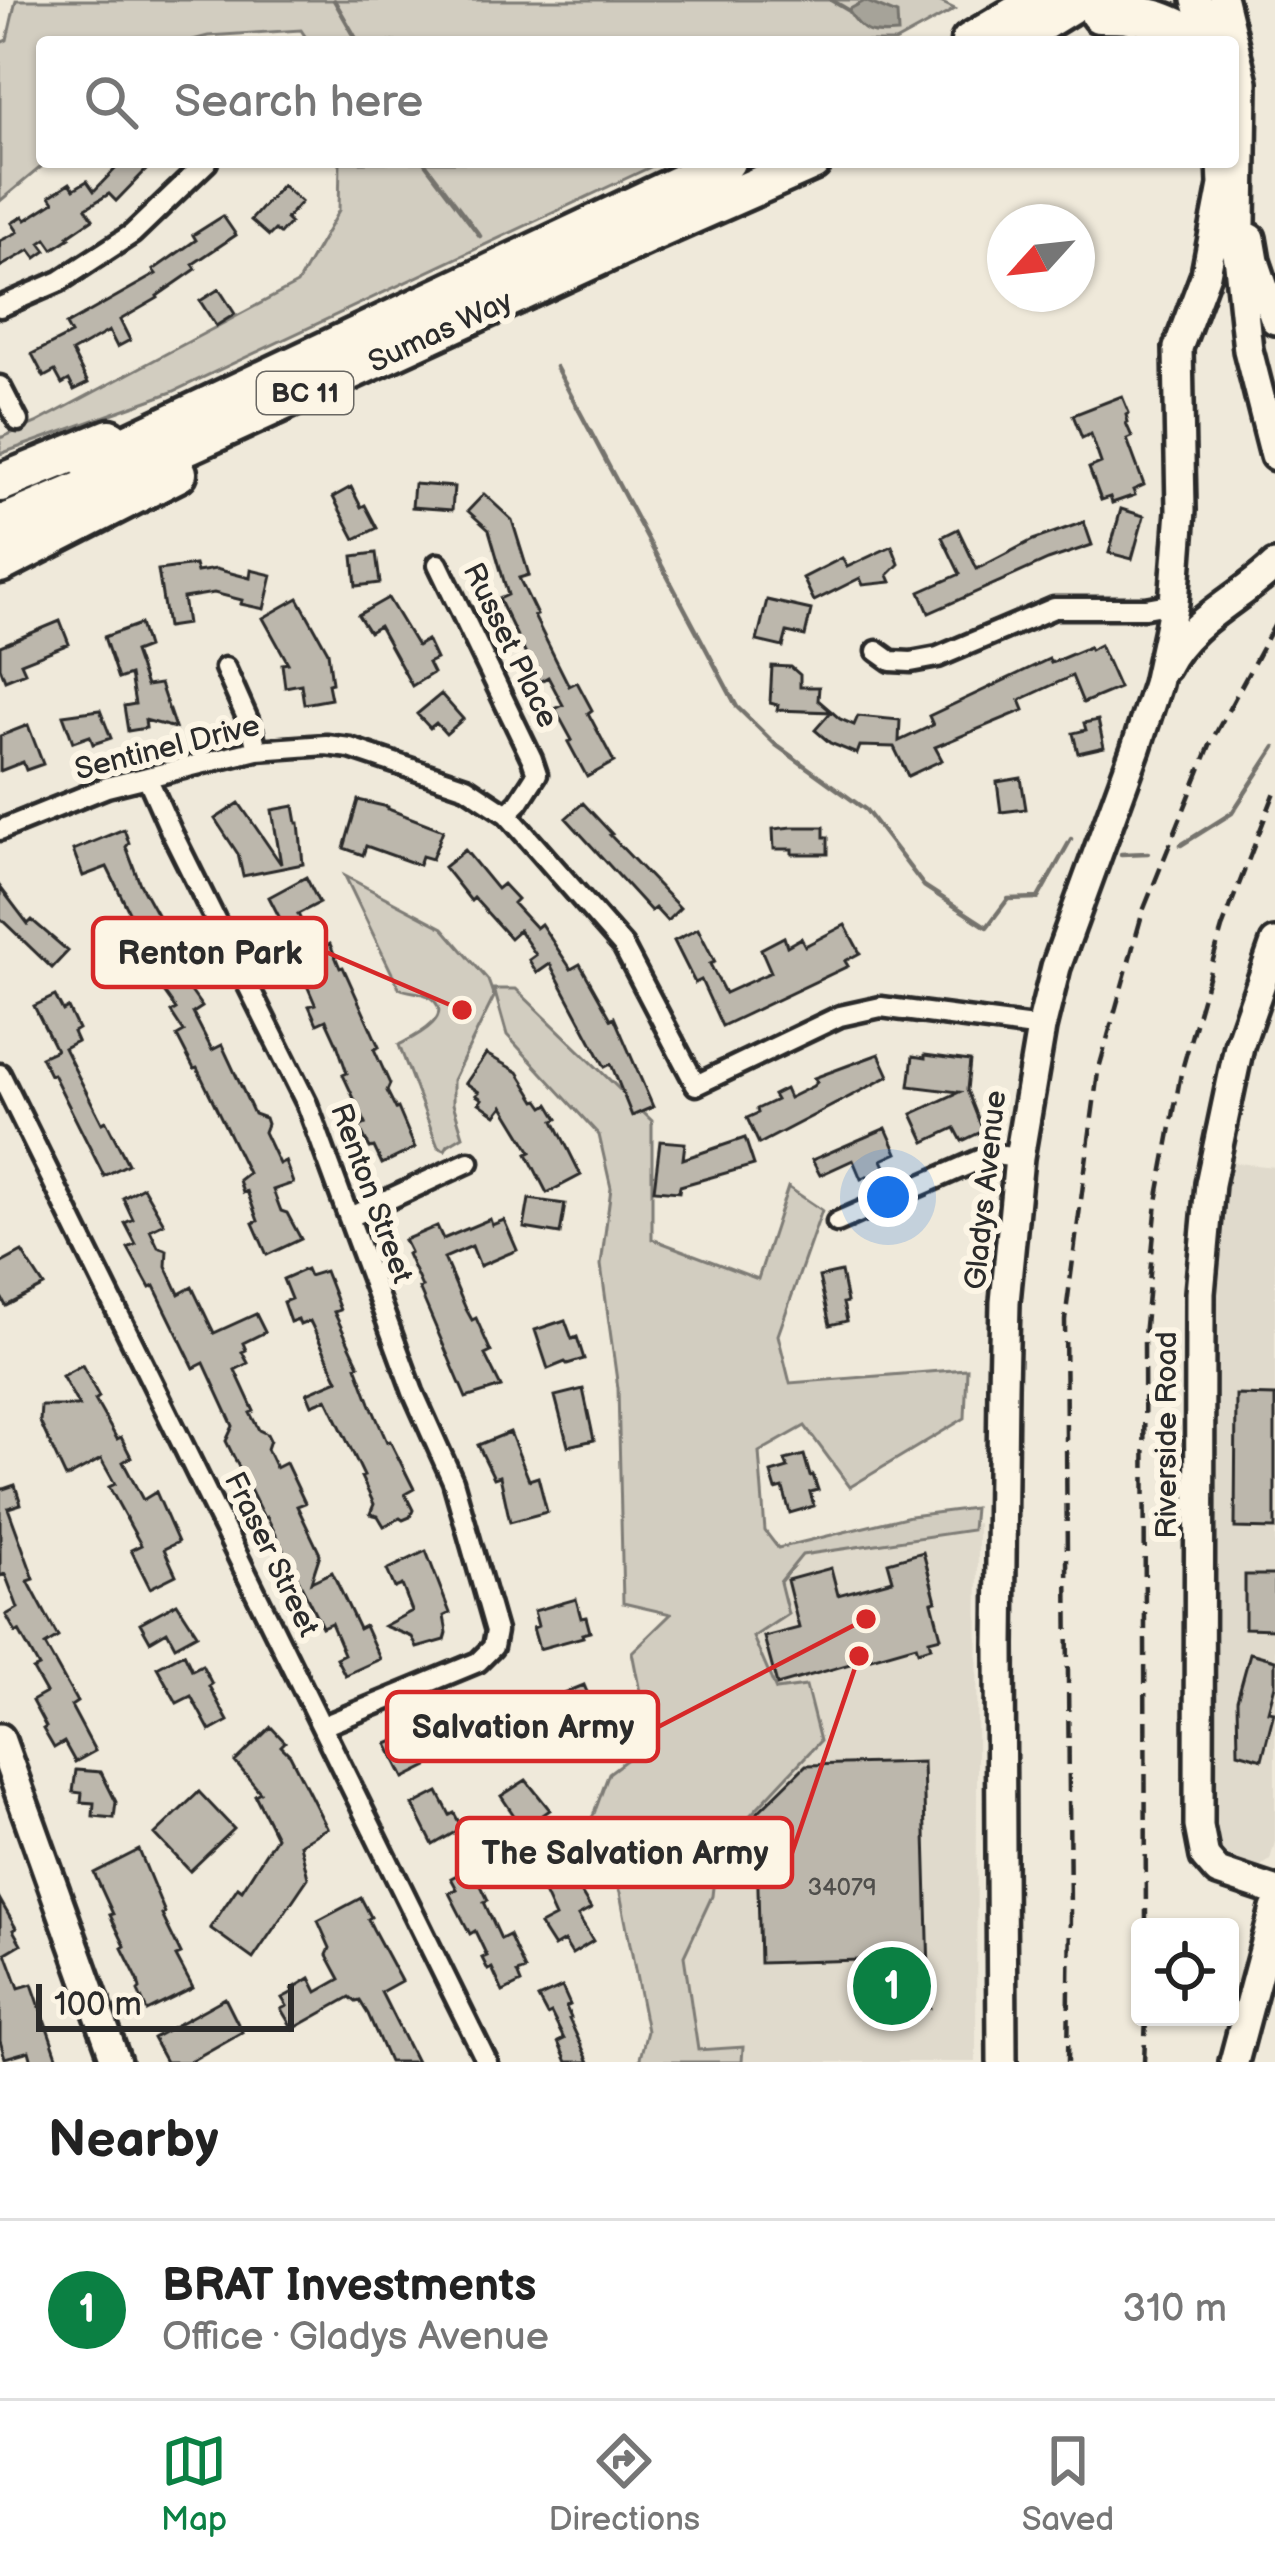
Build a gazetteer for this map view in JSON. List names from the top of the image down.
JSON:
{
  "streets": {
    "highway": ["Sumas Way", "BC 11"],
    "street": [
      "Russet Place",
      "Sentinel Drive",
      "Gladys Avenue",
      "Renton Street",
      "Riverside Road",
      "Fraser Street"
    ]
  },
  "crossings": [
    ["Russet Place", "Sentinel Drive"],
    ["Sentinel Drive", "Gladys Avenue"],
    ["Sentinel Drive", "Renton Street"],
    ["Renton Street", "Fraser Street"]
  ],
  "places": ["Renton Park", "Salvation Army", "The Salvation Army"],
  "house_numbers": ["34079"],
  "scale_bar": "100 m",
  "north": "bottom left",
  "page": {
    "search": "Search here",
    "pins": "1",
    "scale": "100 m",
    "heading": "Nearby",
    "list": [
      {
        "mark": "1",
        "name": "BRAT Investments",
        "note": "Office · Gladys Avenue",
        "value": "310 m"
      }
    ],
    "nav": ["Map", "Directions", "Saved"]
  }
}
